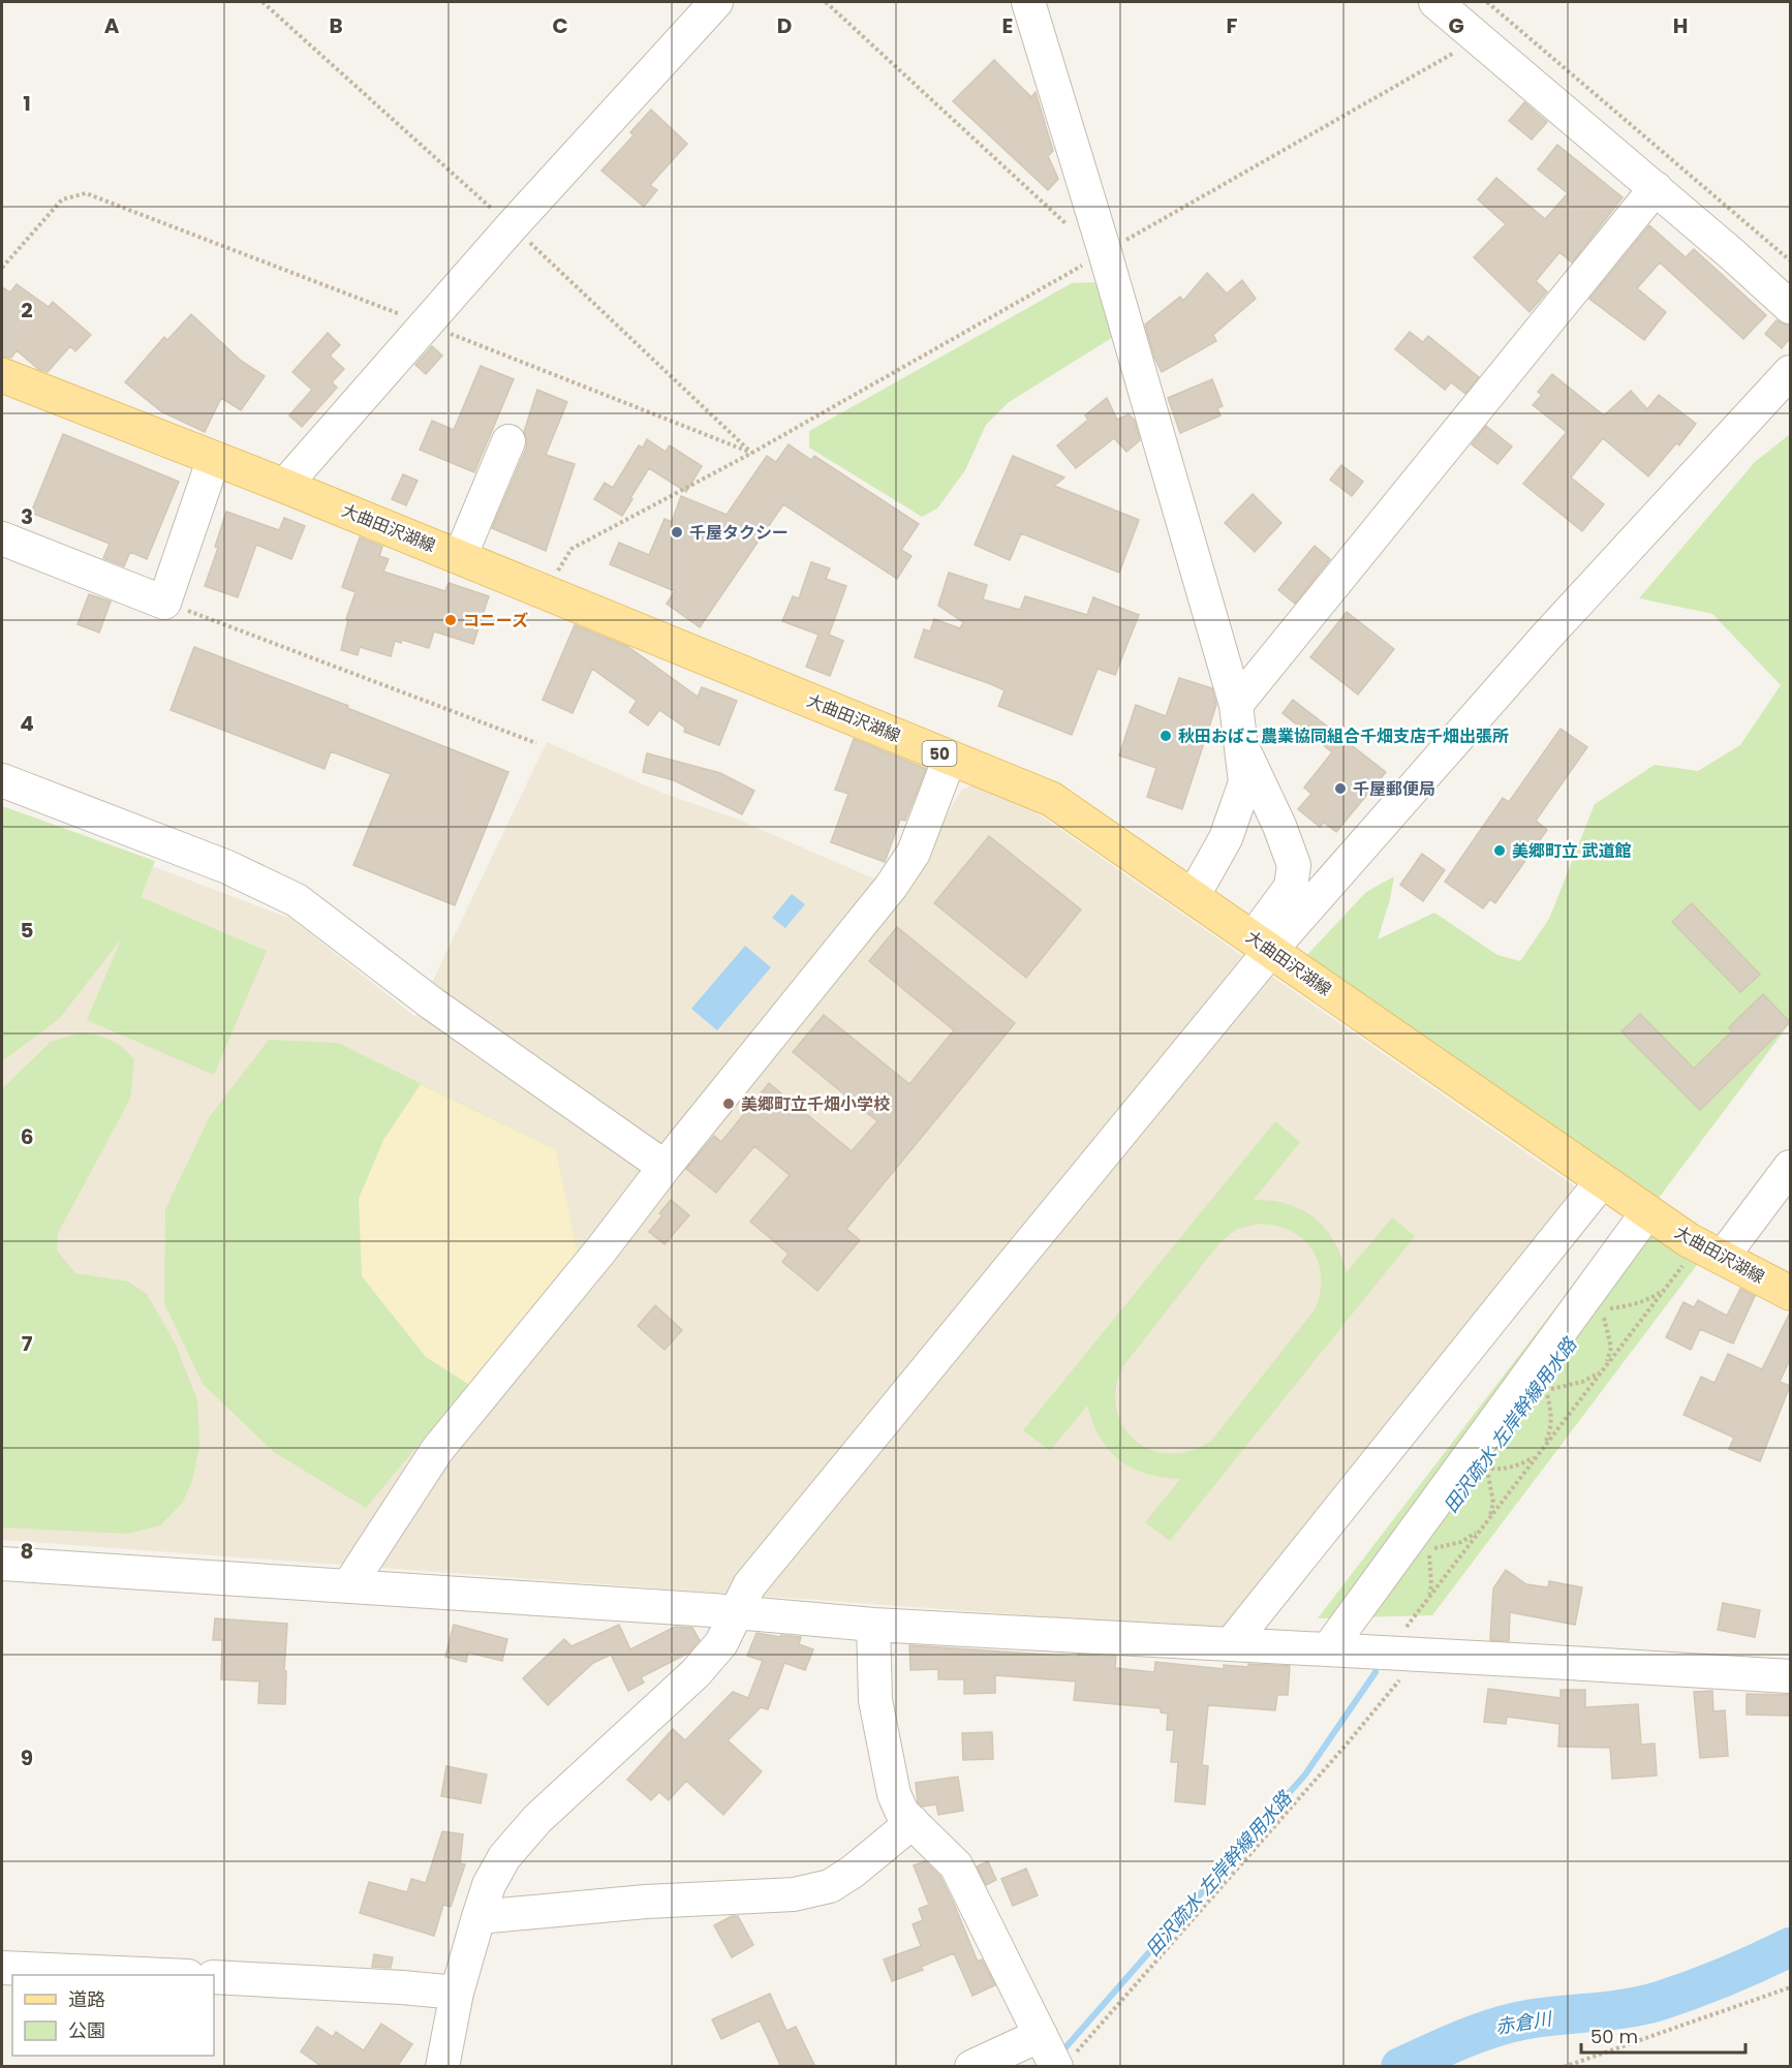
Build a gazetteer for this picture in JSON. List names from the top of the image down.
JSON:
{
  "streets": {
    "main road": ["大曲田沢湖線", "50"]
  },
  "water": ["田沢疏水 左岸幹線用水路", "赤倉川"],
  "places": [
    "千屋タクシー",
    "コニーズ",
    "秋田おばこ農業協同組合千畑支店千畑出張所",
    "千屋郵便局",
    "美郷町立 武道館",
    "美郷町立千畑小学校"
  ],
  "legend": ["道路", "公園"],
  "scale_bar": "50 m",
  "grid": {
    "columns": [
      "A",
      "B",
      "C",
      "D",
      "E",
      "F",
      "G",
      "H"
    ],
    "rows": [
      "1",
      "2",
      "3",
      "4",
      "5",
      "6",
      "7",
      "8",
      "9"
    ]
  }
}
